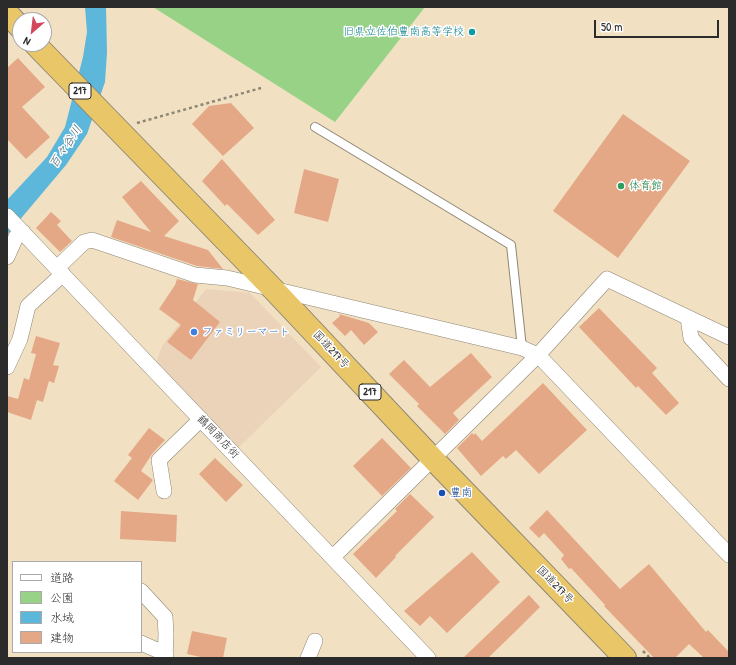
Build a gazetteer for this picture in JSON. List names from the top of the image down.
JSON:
{
  "streets": {
    "highway": ["217", "国道217号"],
    "street": ["鶴岡商店街"]
  },
  "water": ["百々谷川"],
  "places": [
    "旧県立佐伯豊南高等学校",
    "体育館",
    "ファミリーマート",
    "豊南"
  ],
  "legend": [
    "道路",
    "公園",
    "水域",
    "建物"
  ],
  "scale_bar": "50 m",
  "north": "bottom left"
}
